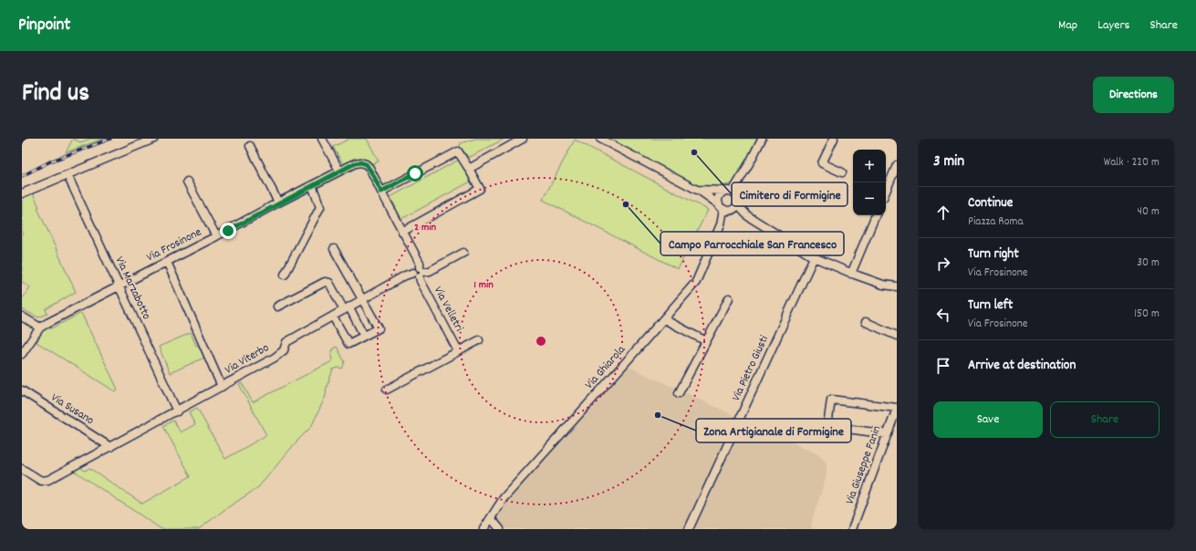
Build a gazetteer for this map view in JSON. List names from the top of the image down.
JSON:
{
  "streets": {
    "street": [
      "Via Frosinone",
      "Via Marzabotto",
      "Via Velletri",
      "Via Viterbo",
      "Via Ghiarola",
      "Via Pietro Giusti",
      "Via Susano",
      "Via Giuseppe Fanin"
    ]
  },
  "crossings": [
    ["Via Frosinone", "Via Marzabotto"],
    ["Via Frosinone", "Via Velletri"],
    ["Via Marzabotto", "Via Viterbo"],
    ["Via Velletri", "Via Viterbo"],
    ["Via Viterbo", "Via Susano"]
  ],
  "places": ["Cimitero di Formigine", "Campo Parrocchiale San Francesco", "Zona Artigianale di Formigine"],
  "page": {
    "header": "Pinpoint",
    "nav": ["Map", "Layers", "Share"],
    "title": "Find us",
    "buttons": [
      "Directions",
      ["Save", "Share"]
    ],
    "heading": ["3 min", "Walk · 220 m"],
    "map_buttons": ["+", "−"],
    "list": [
      ["Continue", "Piazza Roma", "40 m"],
      ["Turn right", "Via Frosinone", "30 m"],
      ["Turn left", "Via Frosinone", "150 m"],
      "Arrive at destination"
    ]
  },
  "rings": ["2 min", "1 min"]
}
